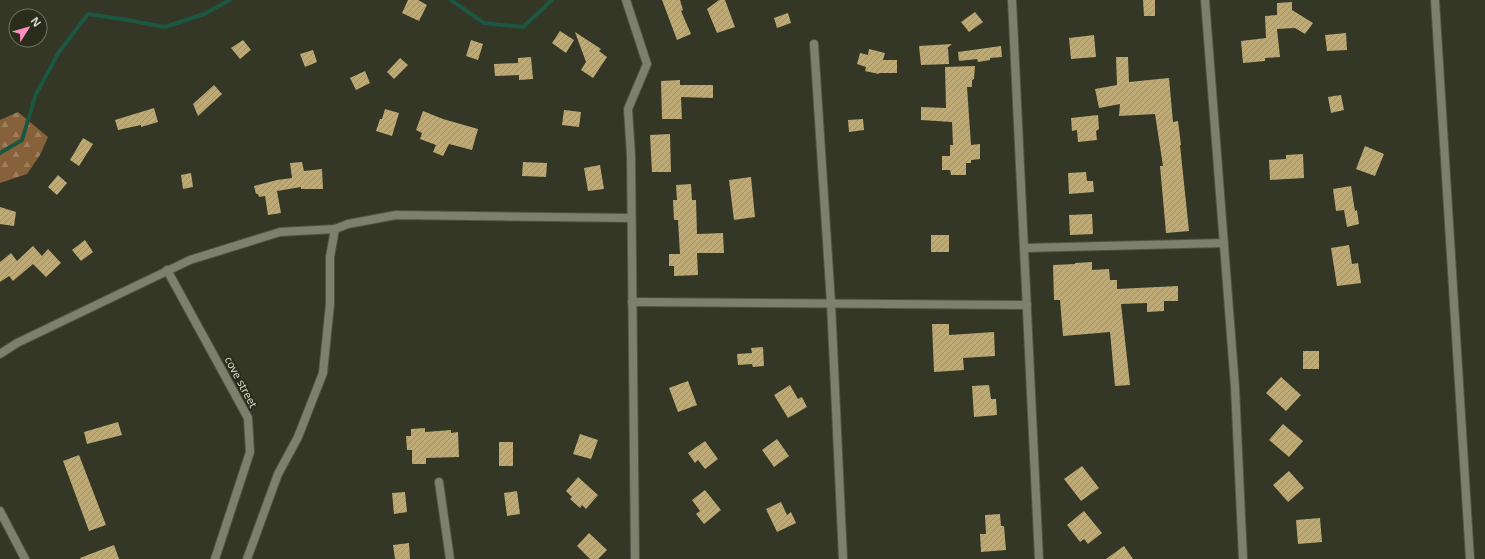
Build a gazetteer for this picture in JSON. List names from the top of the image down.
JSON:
{
  "streets": {
    "street": ["cove street"]
  },
  "north": "top right"
}
